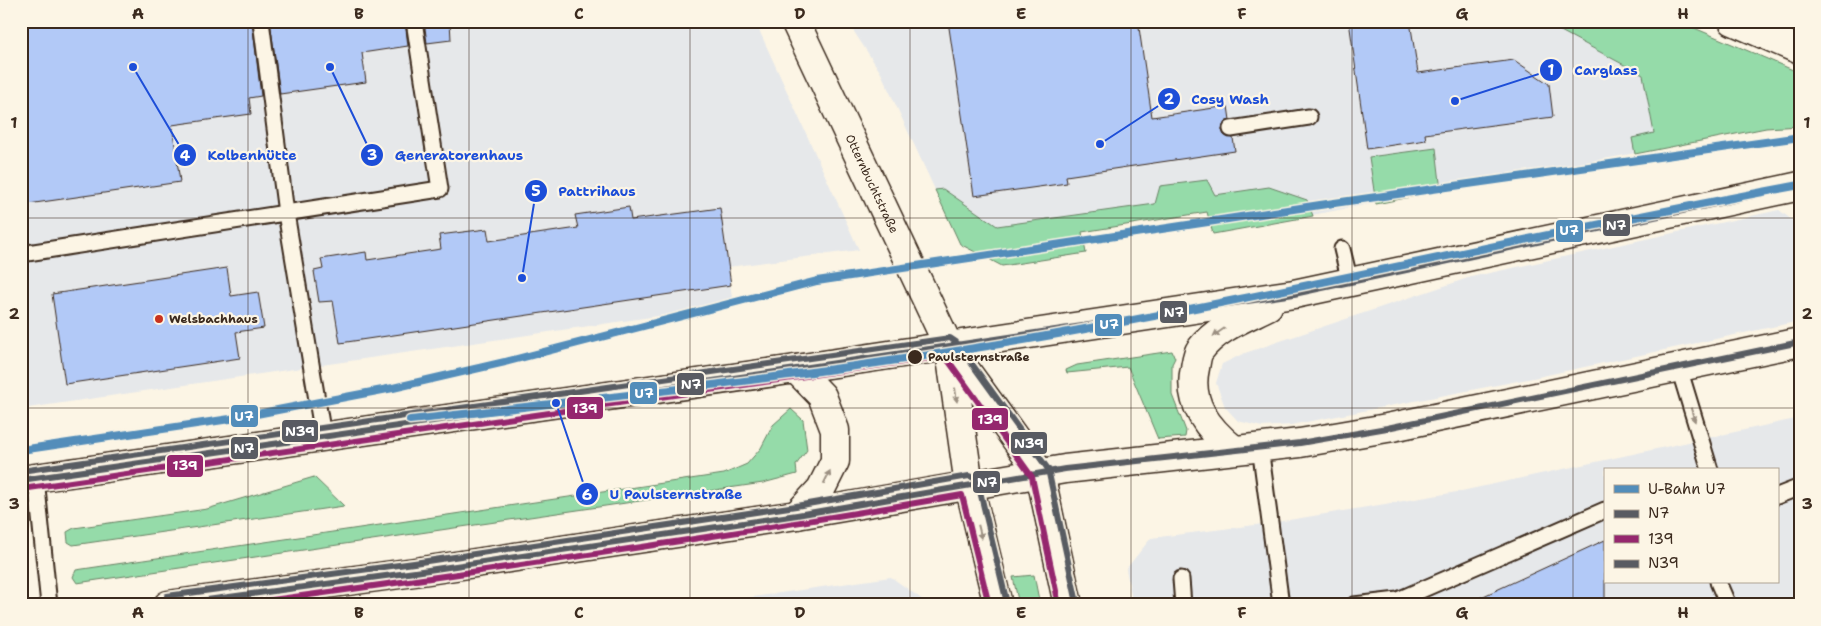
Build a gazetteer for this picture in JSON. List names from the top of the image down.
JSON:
{
  "streets": {
    "main road": ["Otternbuchtstraße"]
  },
  "places": [
    "Kolbenhütte",
    "Generatorenhaus",
    "Carglass",
    "Cosy Wash",
    "Pattrihaus",
    "Welsbachhaus",
    "Paulsternstraße",
    "U Paulsternstraße"
  ],
  "lines": [
    "metro line U7",
    "transit line N7",
    "transit line N39",
    "transit line 139"
  ],
  "legend": [
    "U-Bahn U7",
    "N7",
    "139",
    "N39"
  ],
  "grid": {
    "columns": [
      "A",
      "B",
      "C",
      "D",
      "E",
      "F",
      "G",
      "H"
    ],
    "rows": ["1", "2", "3"]
  }
}
